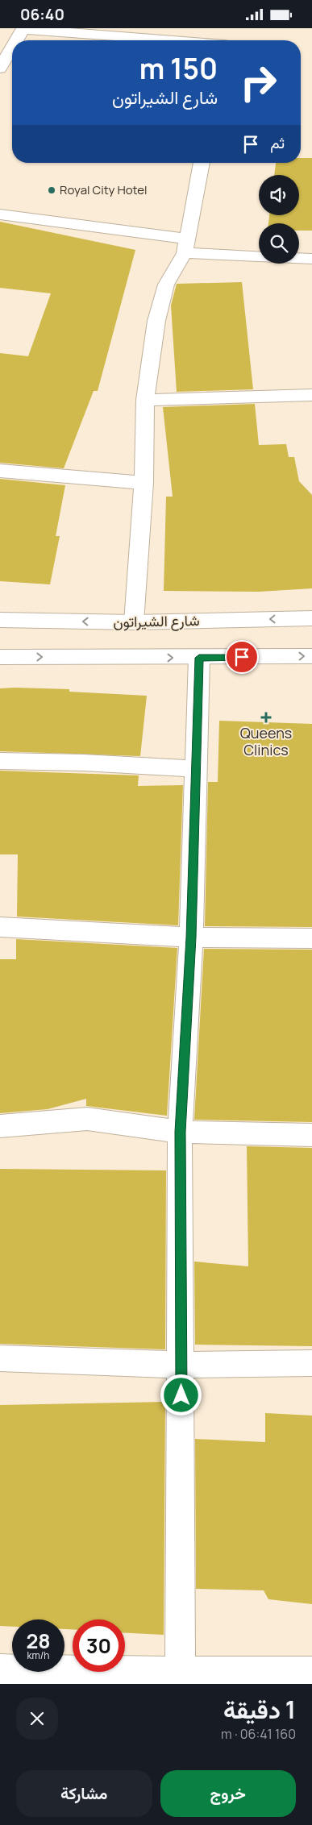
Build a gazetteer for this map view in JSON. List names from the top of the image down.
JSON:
{
  "streets": {
    "street": ["شارع الشيراتون"]
  },
  "places": {
    "other": ["Royal City Hotel"],
    "health": ["Queens Clinics"]
  },
  "page": {
    "status": "06:40",
    "turn": ["150 m", "شارع الشيراتون"],
    "then": "ثم",
    "speed": "28 km/h",
    "limit": "30",
    "heading": ["1 دقيقة", "160 m · 06:41"],
    "buttons": ["خروج", "مشاركة"]
  }
}
